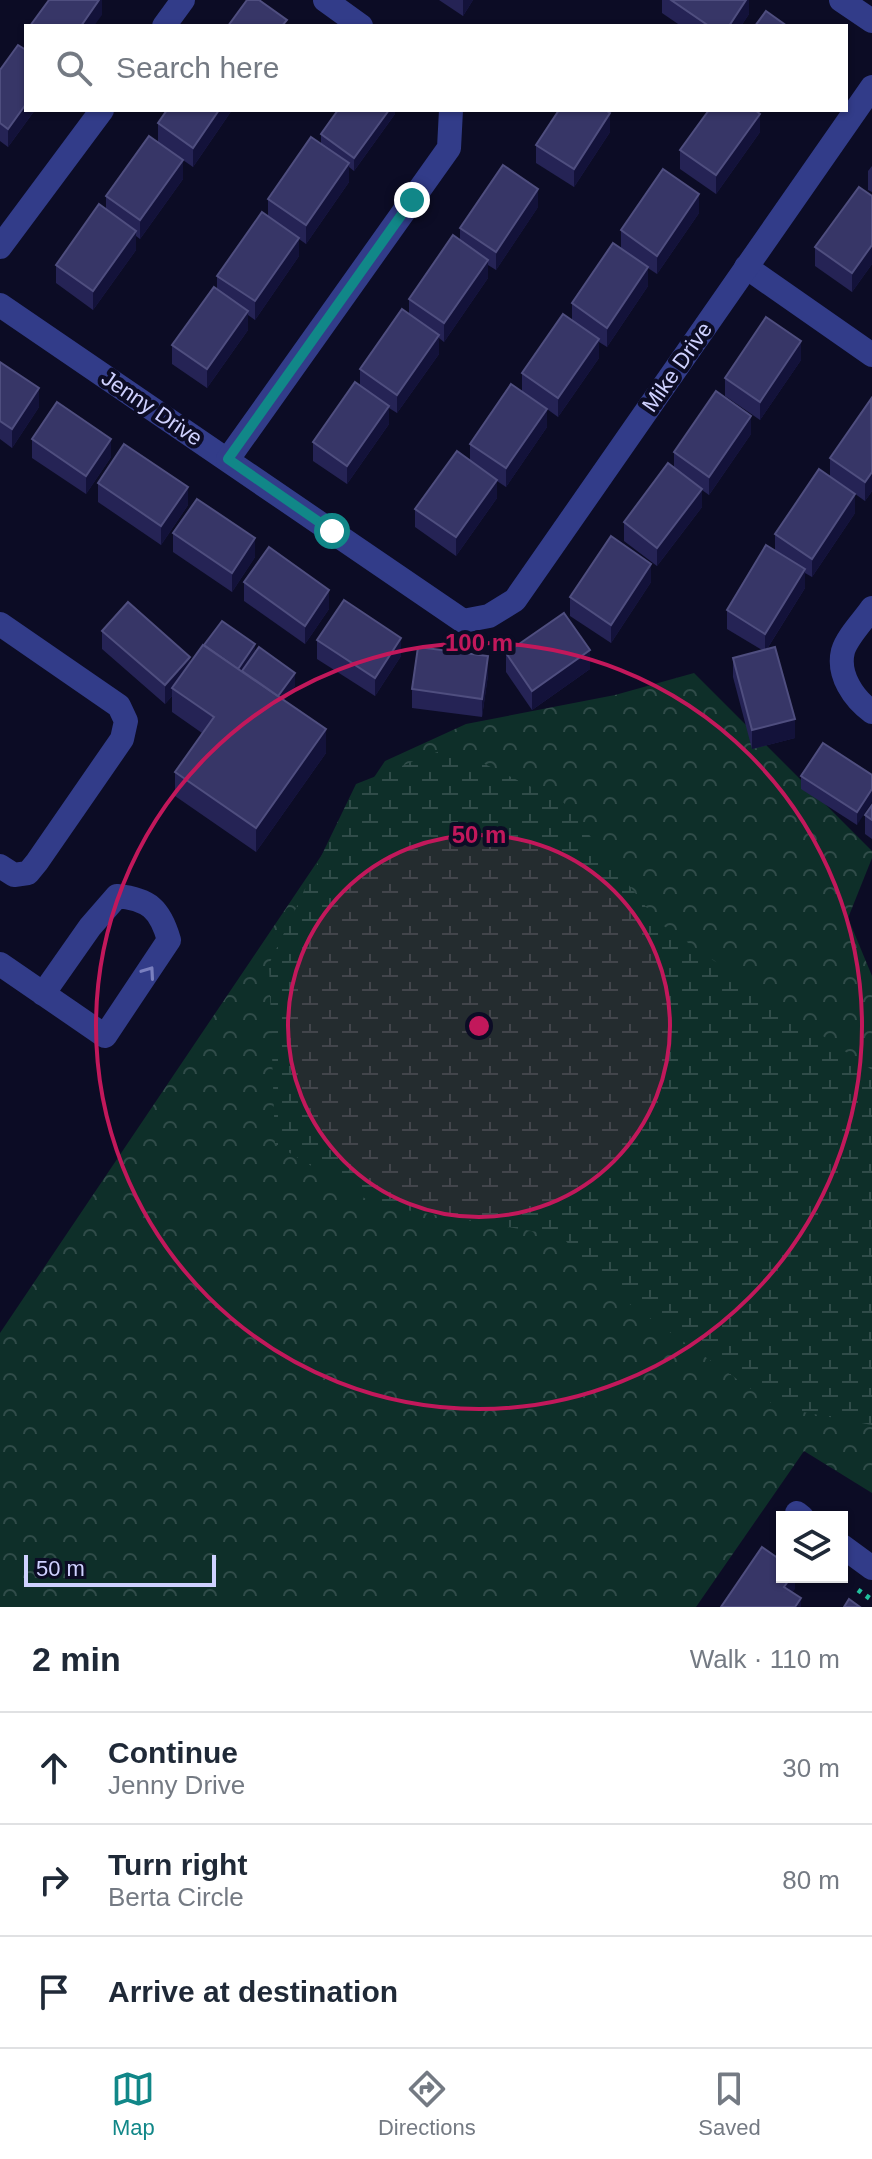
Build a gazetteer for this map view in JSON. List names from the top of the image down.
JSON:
{
  "streets": {
    "street": ["Mike Drive", "Jenny Drive"]
  },
  "crossings": [
    ["Mike Drive", "Jenny Drive"]
  ],
  "scale_bar": "50 m",
  "page": {
    "search": "Search here",
    "scale": "50 m",
    "heading": ["2 min", "Walk · 110 m"],
    "list": [
      ["Continue", "Jenny Drive", "30 m"],
      ["Turn right", "Berta Circle", "80 m"],
      "Arrive at destination"
    ],
    "nav": ["Map", "Directions", "Saved"]
  },
  "rings": ["100 m", "50 m"]
}
